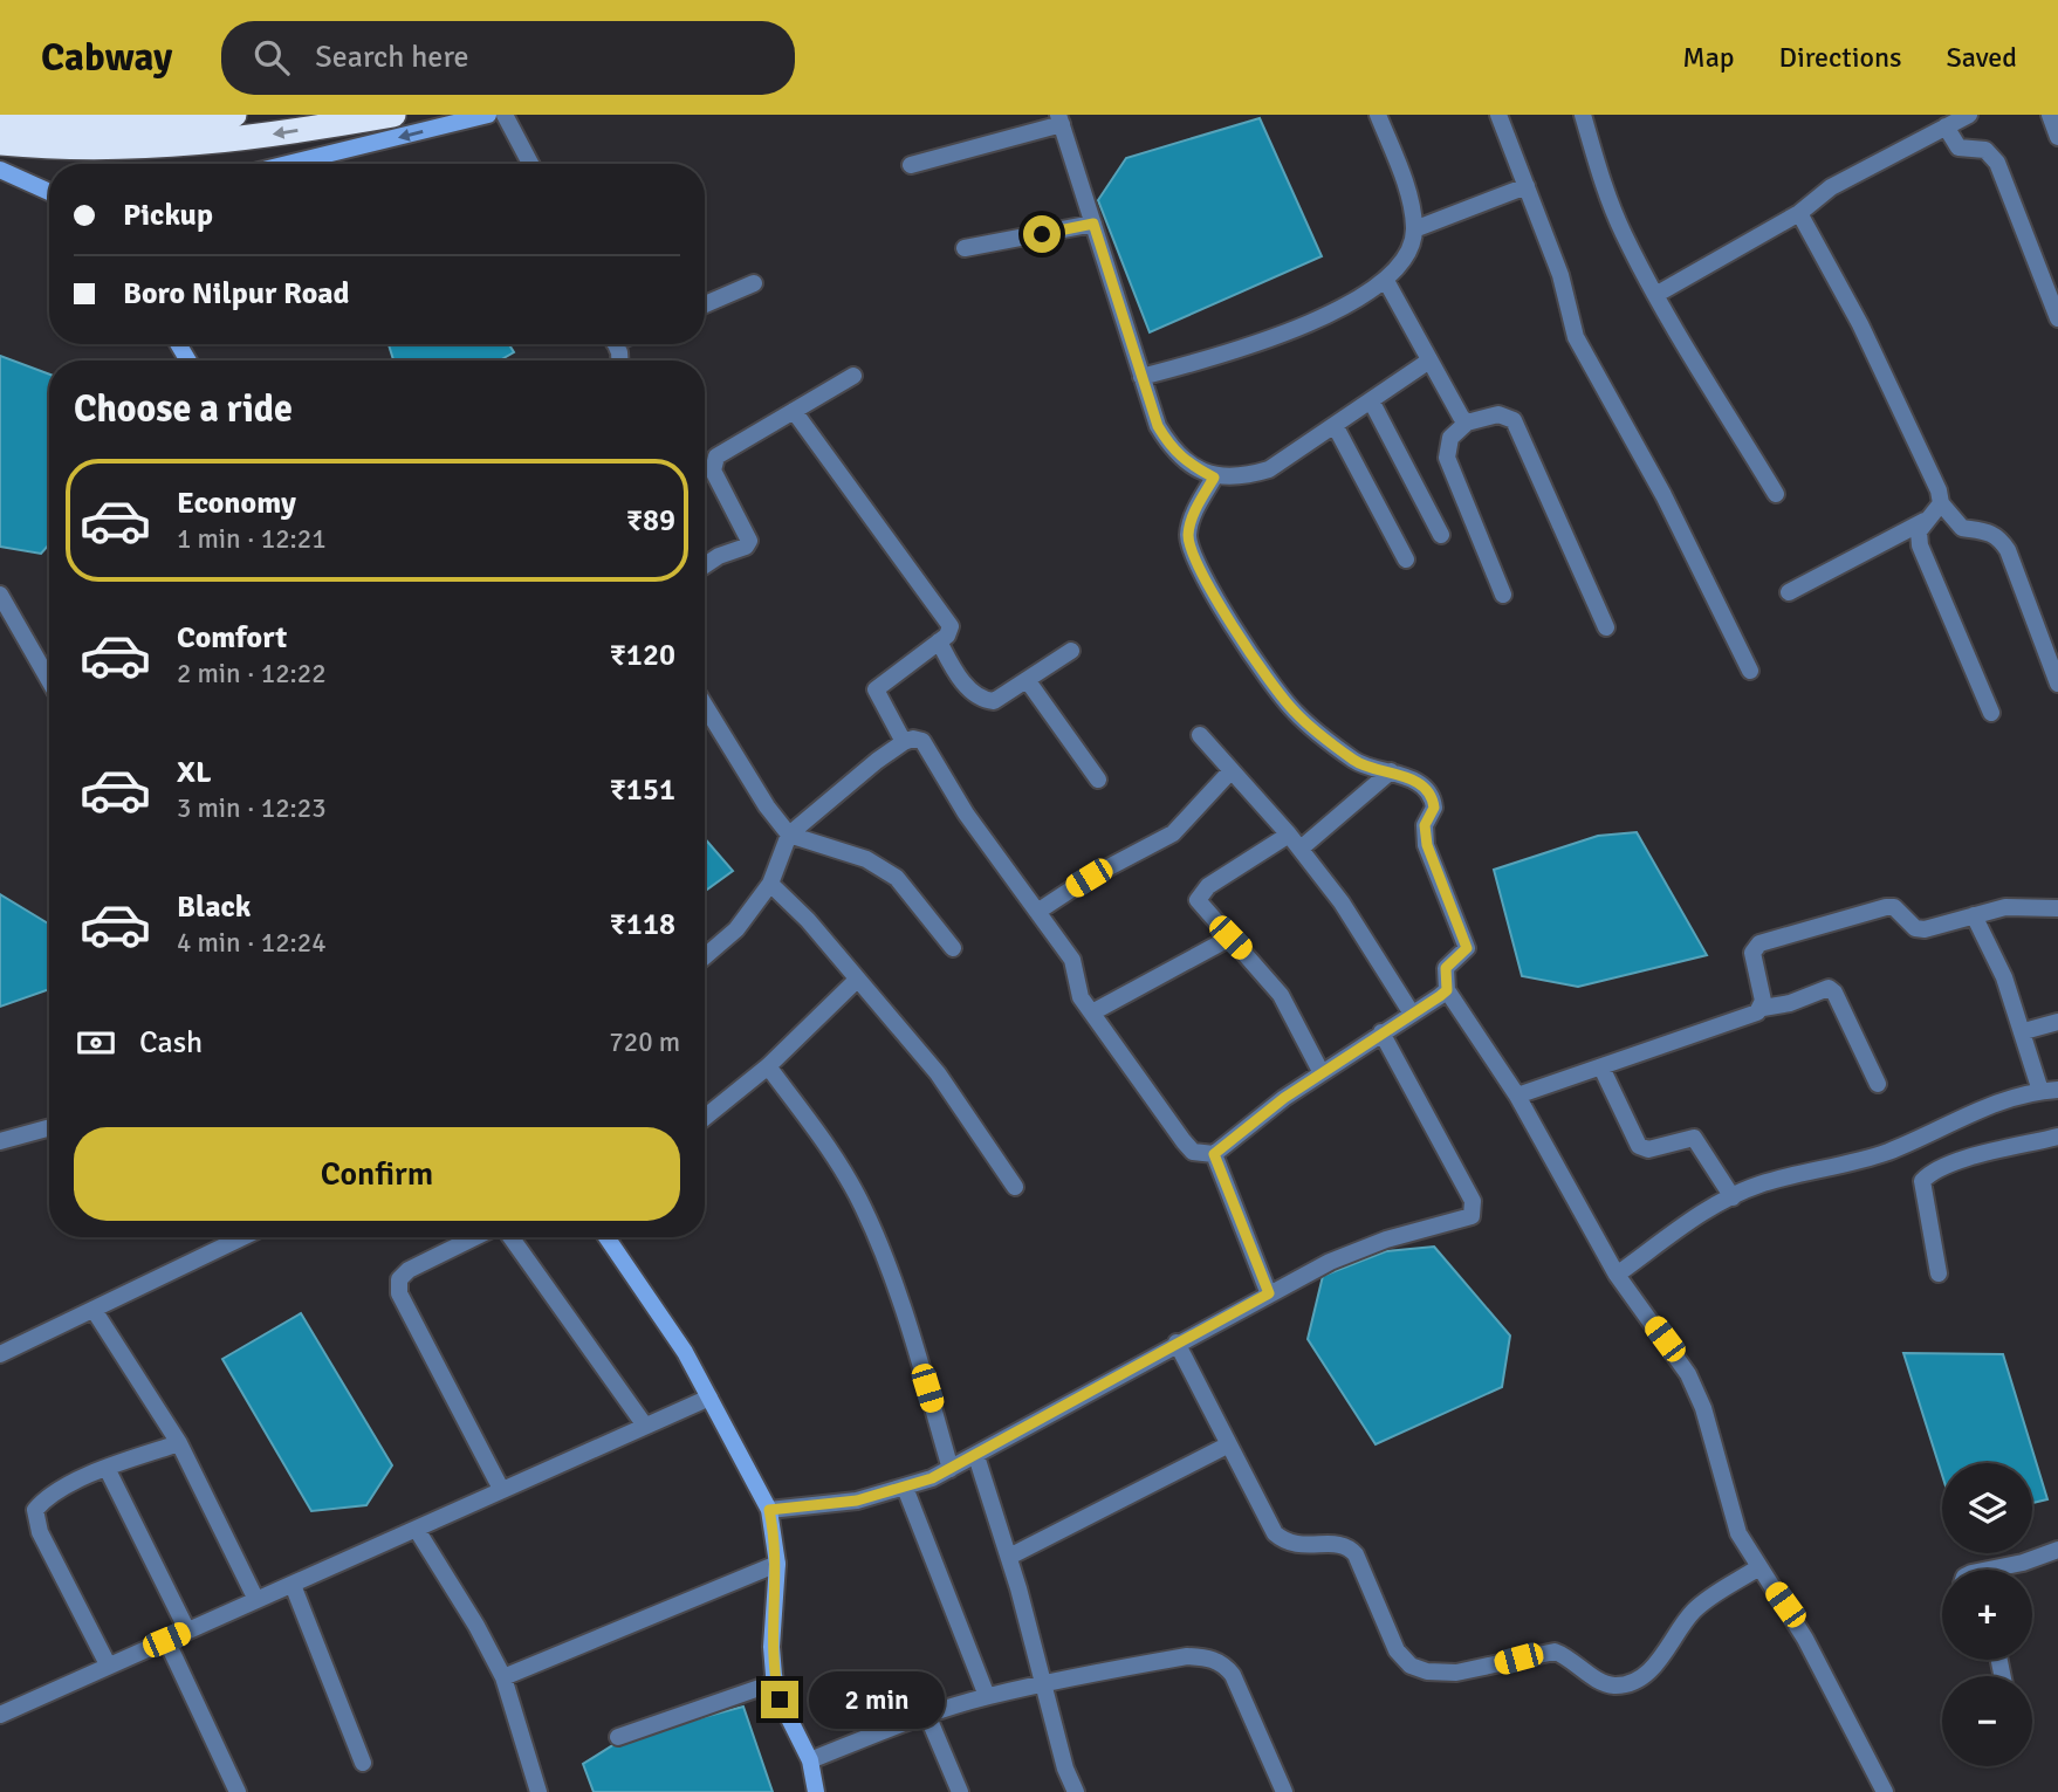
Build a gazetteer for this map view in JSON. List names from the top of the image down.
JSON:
{
  "page": {
    "header": "Cabway",
    "search": "Search here",
    "nav": ["Map", "Directions", "Saved"],
    "banner": ["Pickup", "Boro Nilpur Road"],
    "heading": "Choose a ride",
    "list": [
      {
        "name": "Economy",
        "note": "1 min · 12:21",
        "value": "₹89"
      },
      {
        "name": "Comfort",
        "note": "2 min · 12:22",
        "value": "₹120"
      },
      {
        "name": "XL",
        "note": "3 min · 12:23",
        "value": "₹151"
      },
      {
        "name": "Black",
        "note": "4 min · 12:24",
        "value": "₹118"
      }
    ],
    "pay": ["Cash", "720 m"],
    "buttons": "Confirm",
    "map_buttons": ["+", "−"],
    "bubble": "2 min"
  }
}
